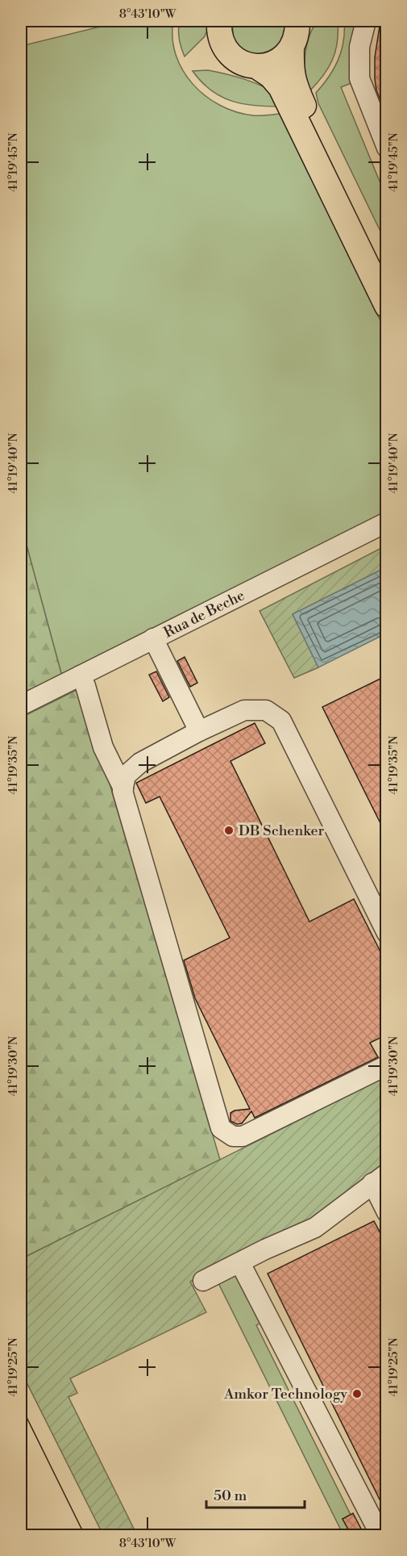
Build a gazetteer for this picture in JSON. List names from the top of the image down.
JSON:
{
  "streets": {
    "street": ["Rua de Beche"]
  },
  "places": ["DB Schenker", "Amkor Technology"],
  "scale_bar": "50 m",
  "coordinates": [
    "8°43'10\"W",
    "41°19'45\"N",
    "41°19'40\"N",
    "41°19'35\"N",
    "41°19'30\"N",
    "41°19'25\"N"
  ]
}
